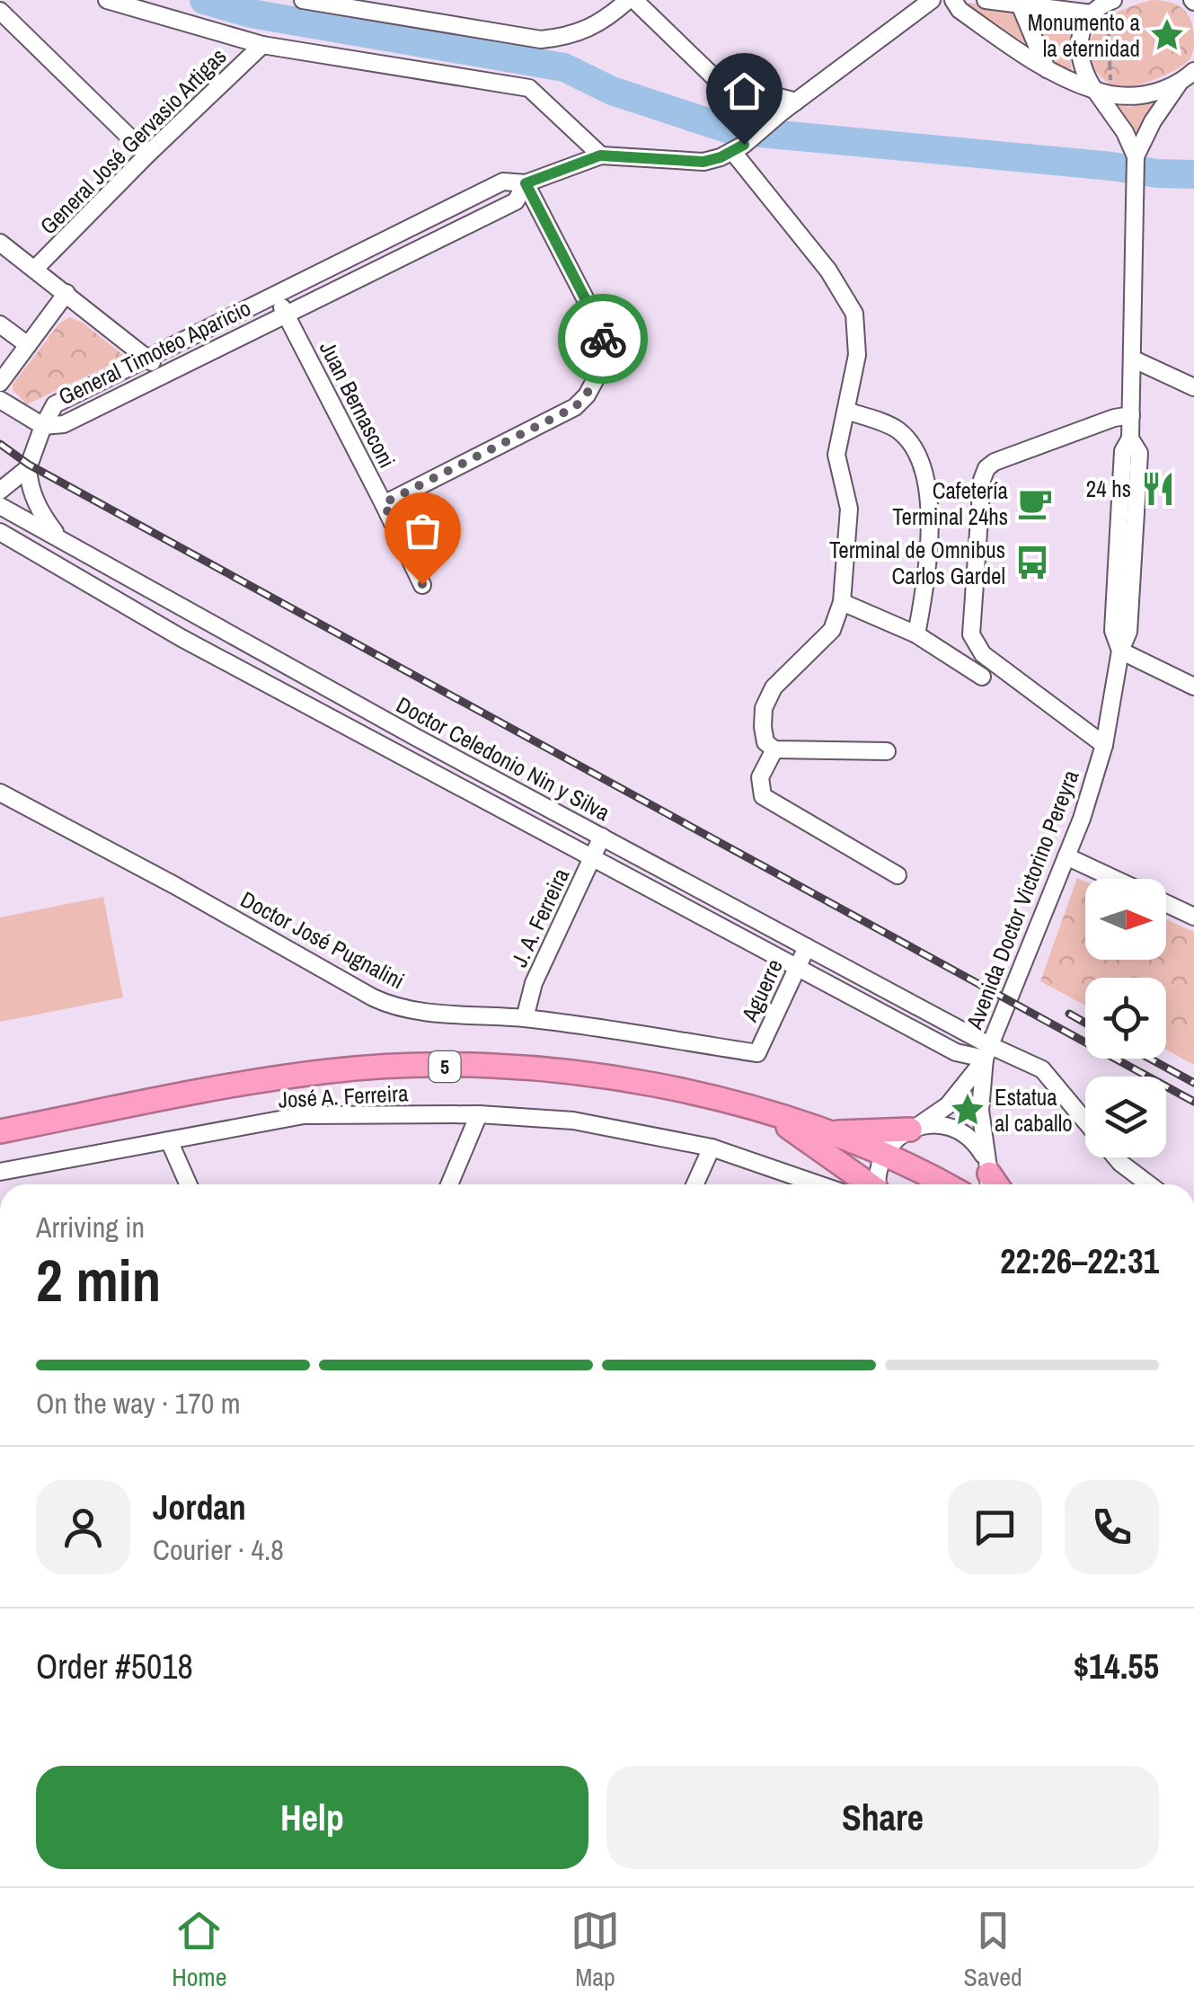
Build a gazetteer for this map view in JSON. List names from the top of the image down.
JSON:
{
  "streets": {
    "highway": ["5"],
    "street": [
      "General José Gervasio Artigas",
      "General Timoteo Aparicio",
      "Juan Bernasconi",
      "Doctor Celedonio Nin y Silva",
      "Avenida Doctor Victorino Pereyra",
      "J. A. Ferreira",
      "Doctor José Pugnalini",
      "Aguerre",
      "José A. Ferreira"
    ]
  },
  "crossings": [
    ["General Timoteo Aparicio", "Juan Bernasconi"],
    ["Doctor Celedonio Nin y Silva", "Avenida Doctor Victorino Pereyra"],
    ["Doctor Celedonio Nin y Silva", "J. A. Ferreira"],
    ["Doctor Celedonio Nin y Silva", "Aguerre"],
    ["J. A. Ferreira", "Doctor José Pugnalini"],
    ["Doctor José Pugnalini", "Aguerre"]
  ],
  "places": {
    "place": ["Monumento a la eternidad", "Estatua al caballo"],
    "restaurant": ["24 hs"],
    "cafe": ["Cafetería Terminal 24hs"],
    "bus stop": ["Terminal de Omnibus Carlos Gardel"]
  },
  "north": "right",
  "page": {
    "heading": ["2 min", "Arriving in", "22:26–22:31"],
    "panel": [
      "Jordan",
      "Courier · 4.8",
      "Order #5018",
      "$14.55"
    ],
    "bar": "On the way · 170 m",
    "buttons": ["Help", "Share"],
    "tabs": ["Home", "Map", "Saved"]
  }
}
